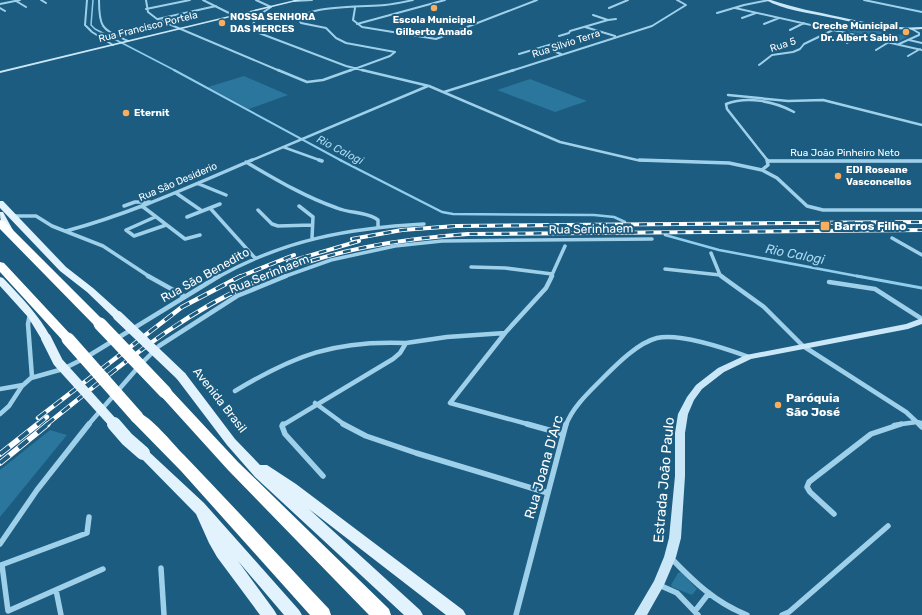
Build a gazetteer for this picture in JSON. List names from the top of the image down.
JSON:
{
  "streets": {
    "main road": ["Rua Francisco Portela", "Avenida Brasil", "Estrada João Paulo"],
    "street": [
      "Rua Silvio Terra",
      "Rua 5",
      "Rua João Pinheiro Neto",
      "Rua Sāo Desiderio",
      "Rua Serinhaem",
      "Rua Sāo Benedito",
      "Rua Joana D'Arc"
    ]
  },
  "crossings": [
    ["Rua Joana D'Arc", "Estrada João Paulo"]
  ],
  "water": ["Rio Calogi"],
  "places": {
    "other": [
      "Escola Municipal Gilberto Amado",
      "NOSSA SENHORA DAS MERCES",
      "Creche Municipal Dr. Albert Sabin",
      "Eternit",
      "EDI Roseane Vasconcellos",
      "Paróquia São José"
    ],
    "transit": ["Barros Filho"]
  }
}
